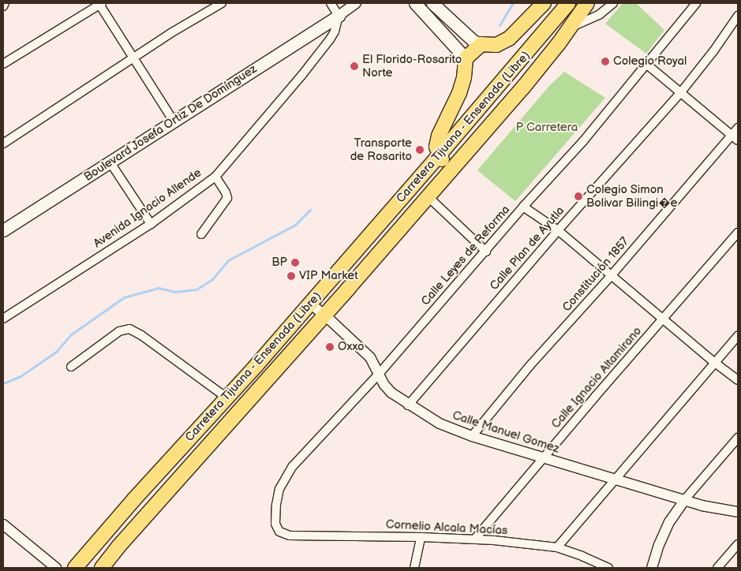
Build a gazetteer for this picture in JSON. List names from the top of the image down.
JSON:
{
  "streets": {
    "highway": ["Carretera Tijuana - Ensenada (Libre)"],
    "main road": ["Boulevard Josefa Ortiz De Domínguez"],
    "street": [
      "Avenida Ignacio Allende",
      "Calle Plan de Ayutla",
      "Calle Leyes de Reforma",
      "Constitución 1857",
      "Calle Ignacio Altamirano",
      "Calle Manuel Gomez",
      "Cornelio Alcala Macías"
    ]
  },
  "crossings": [
    ["Boulevard Josefa Ortiz De Domínguez", "Avenida Ignacio Allende"],
    ["Carretera Tijuana - Ensenada (Libre)", "Calle Manuel Gomez"],
    ["Calle Plan de Ayutla", "Calle Manuel Gomez"],
    ["Calle Leyes de Reforma", "Calle Manuel Gomez"],
    ["Calle Leyes de Reforma", "Cornelio Alcala Macías"],
    ["Constitución 1857", "Calle Manuel Gomez"],
    ["Calle Ignacio Altamirano", "Calle Manuel Gomez"],
    ["Calle Ignacio Altamirano", "Cornelio Alcala Macías"]
  ],
  "parks": ["P Carretera"],
  "places": [
    "Colegio Royal",
    "El Florido-Rosarito Norte",
    "Transporte de Rosarito",
    "Colegio Simon Bolivar Bilingi�e",
    "BP",
    "VIP Market",
    "Oxxo"
  ]
}
